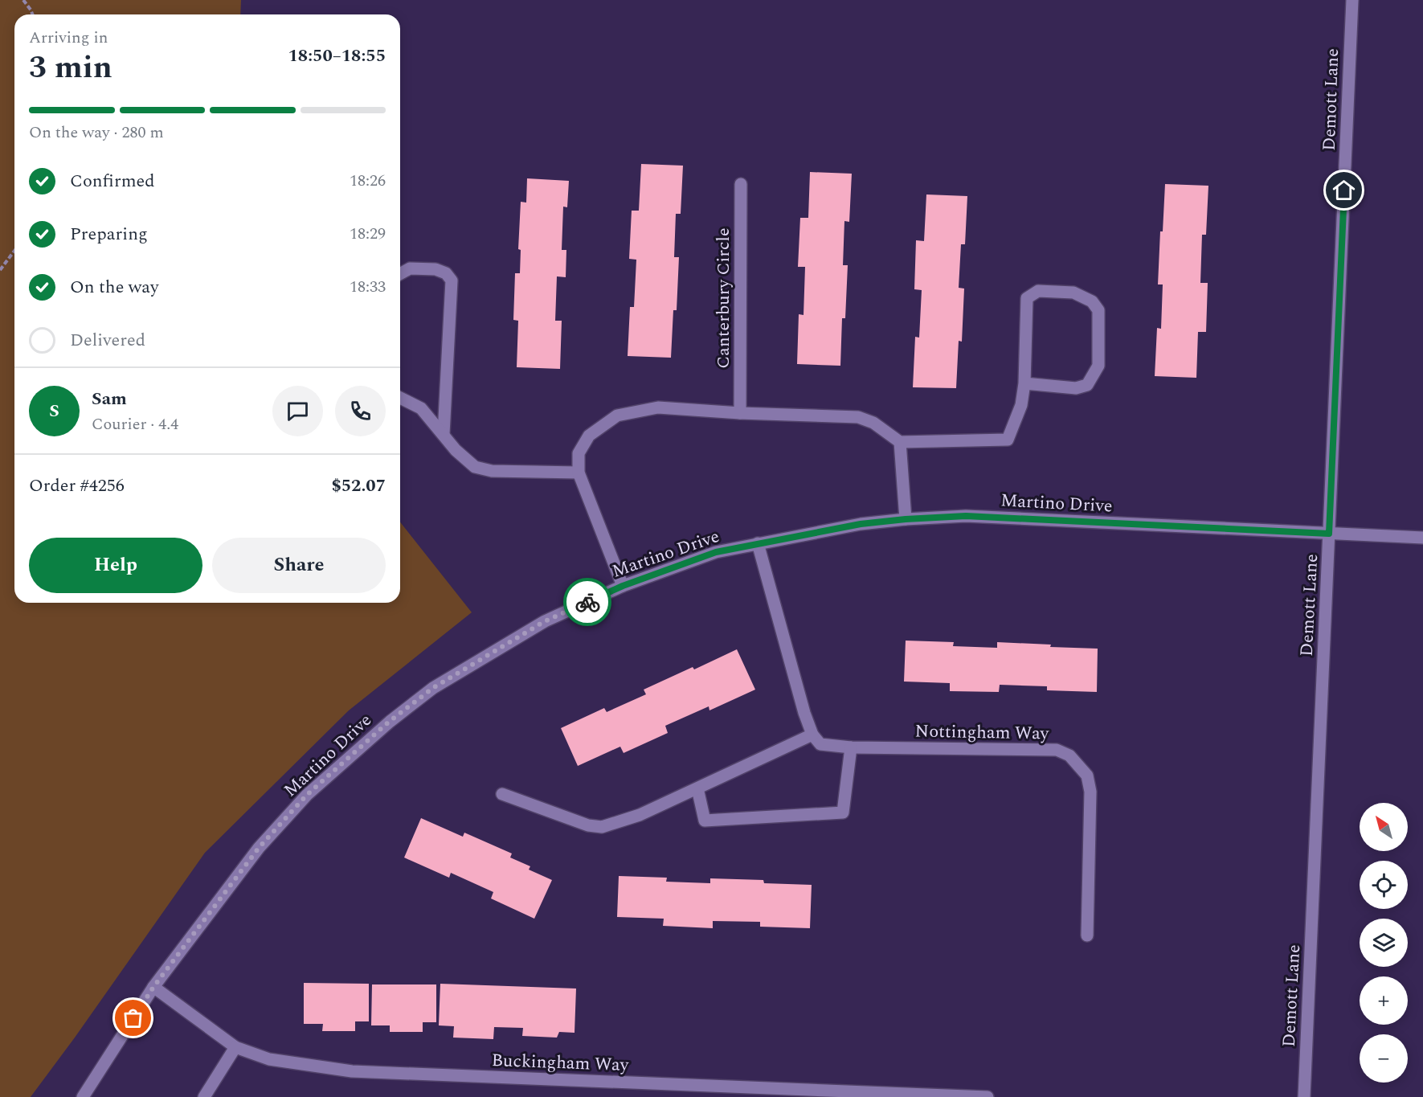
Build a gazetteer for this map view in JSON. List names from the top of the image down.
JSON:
{
  "streets": {
    "street": [
      "Demott Lane",
      "Canterbury Circle",
      "Martino Drive",
      "Nottingham Way",
      "Buckingham Way"
    ]
  },
  "crossings": [
    ["Demott Lane", "Martino Drive"],
    ["Martino Drive", "Buckingham Way"]
  ],
  "north": "top left",
  "page": {
    "heading": ["3 min", "Arriving in", "18:50–18:55"],
    "panel": [
      "Sam",
      "Courier · 4.4",
      "Order #4256",
      "$52.07"
    ],
    "bar": "On the way · 280 m",
    "list": [
      ["Confirmed", "18:26"],
      ["Preparing", "18:29"],
      ["On the way", "18:33"],
      "Delivered"
    ],
    "round": "S",
    "buttons": ["Help", "Share"],
    "map_buttons": ["+", "−"]
  }
}
